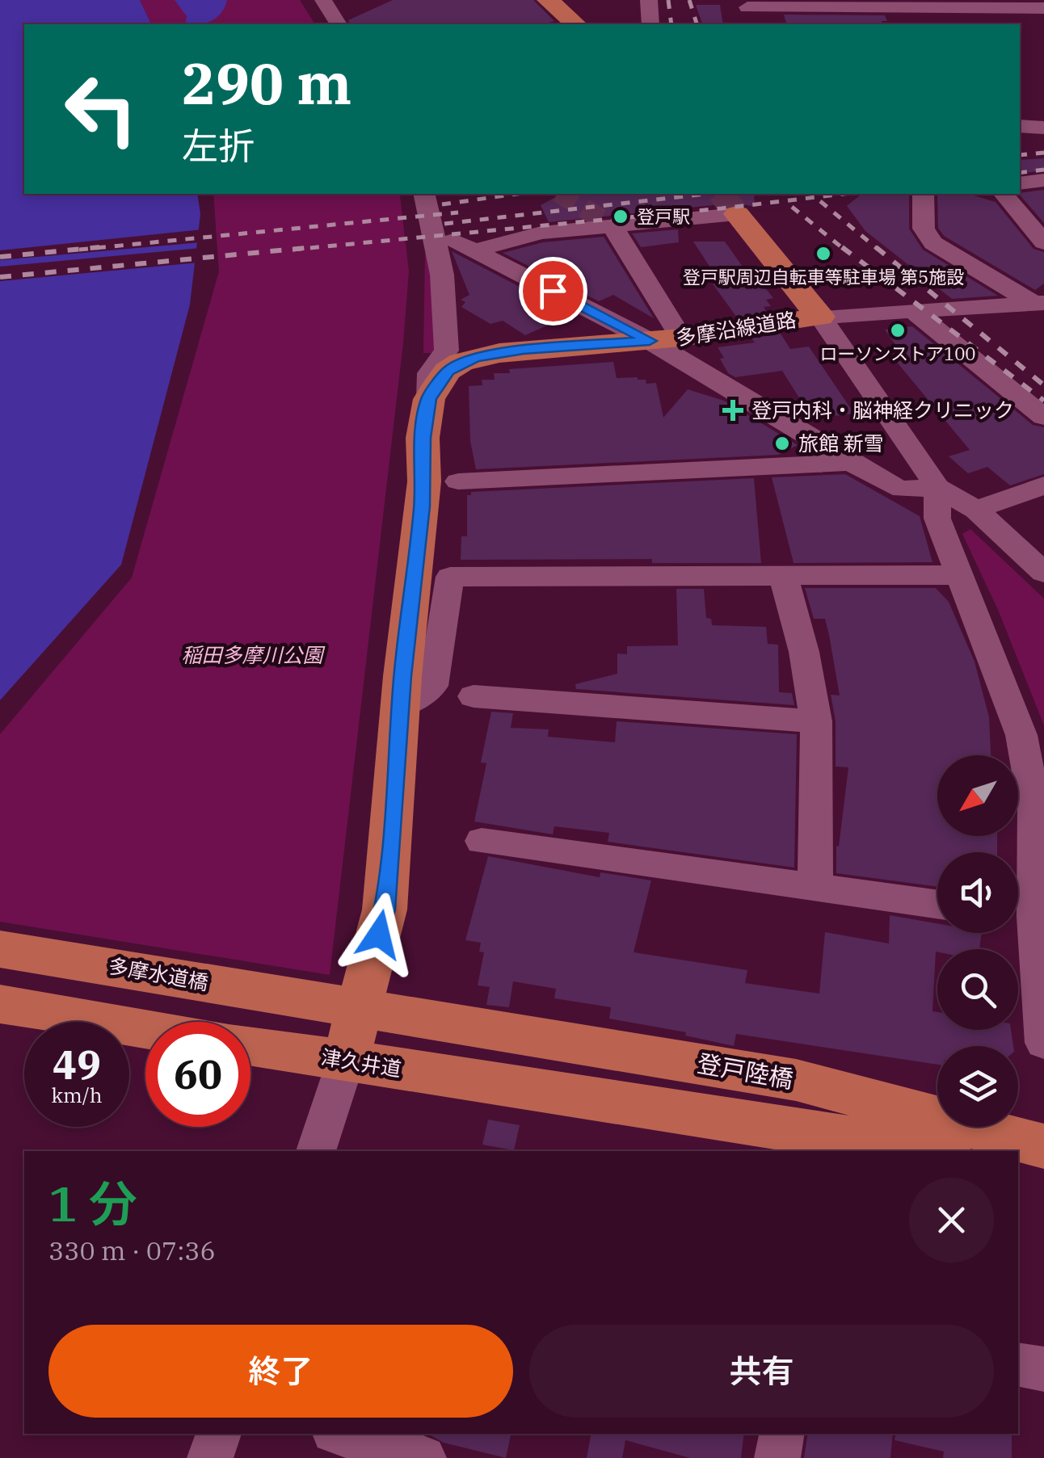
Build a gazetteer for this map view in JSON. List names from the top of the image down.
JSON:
{
  "streets": {
    "main road": [
      "多摩沿線道路",
      "多摩水道橋",
      "津久井道",
      "登戸陸橋"
    ]
  },
  "crossings": [
    ["多摩水道橋", "登戸陸橋"]
  ],
  "parks": ["稲田多摩川公園"],
  "places": {
    "other": [
      "登戸駅",
      "登戸駅周辺自転車等駐車場 第5施設",
      "ローソンストア100",
      "旅館 新雪"
    ],
    "health": ["登戸内科・脳神経クリニック"]
  },
  "north": "bottom left",
  "page": {
    "turn": ["290 m", "左折"],
    "speed": "49 km/h",
    "limit": "60",
    "heading": ["1 分", "330 m · 07:36"],
    "buttons": ["終了", "共有"]
  }
}
